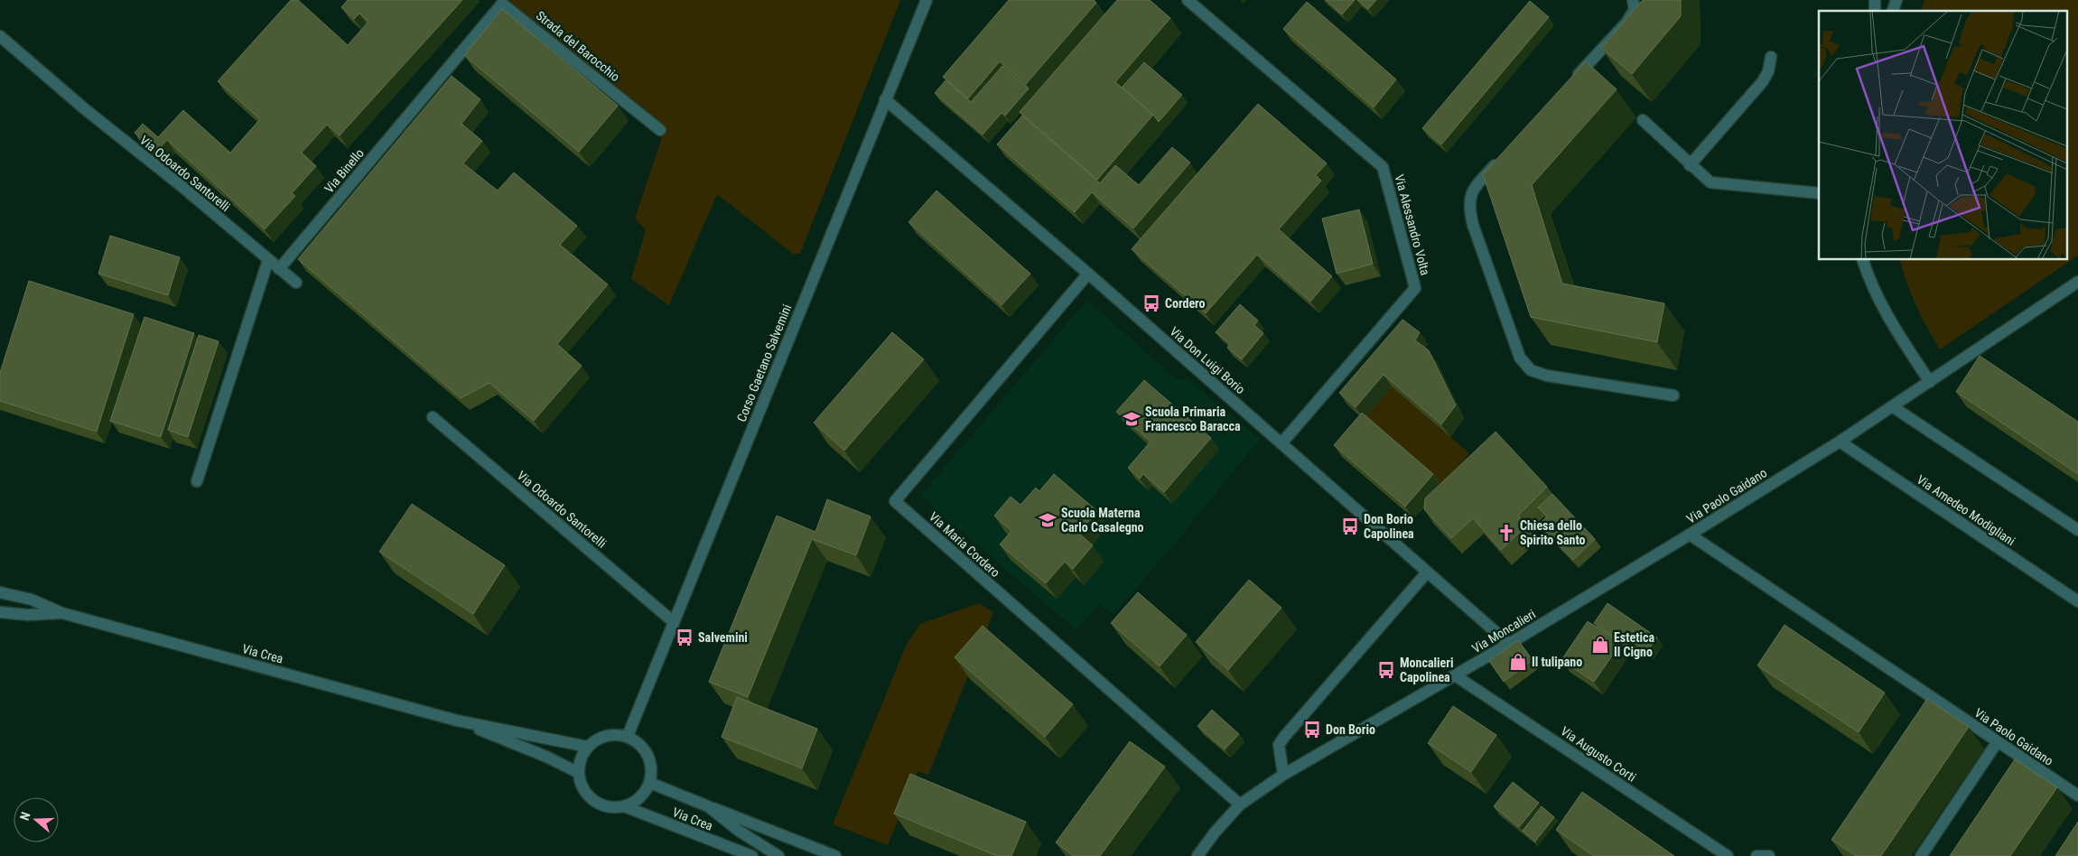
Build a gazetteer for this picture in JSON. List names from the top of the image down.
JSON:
{
  "streets": {
    "street": [
      "Strada del Barocchio",
      "Via Binello",
      "Via Odoardo Santorelli",
      "Via Alessandro Volta",
      "Via Don Luigi Borio",
      "Corso Gaetano Salvemini",
      "Via Paolo Gaidano",
      "Via Amedeo Modigliani",
      "Via Maria Cordero",
      "Via Moncalieri",
      "Via Crea",
      "Via Augusto Corti"
    ]
  },
  "crossings": [
    ["Strada del Barocchio", "Via Binello"],
    ["Via Binello", "Via Odoardo Santorelli"],
    ["Via Odoardo Santorelli", "Corso Gaetano Salvemini"],
    ["Via Alessandro Volta", "Via Don Luigi Borio"],
    ["Via Don Luigi Borio", "Corso Gaetano Salvemini"],
    ["Via Don Luigi Borio", "Via Maria Cordero"],
    ["Via Don Luigi Borio", "Via Moncalieri"],
    ["Corso Gaetano Salvemini", "Via Crea"],
    ["Via Paolo Gaidano", "Via Amedeo Modigliani"],
    ["Via Paolo Gaidano", "Via Moncalieri"],
    ["Via Maria Cordero", "Via Moncalieri"],
    ["Via Moncalieri", "Via Augusto Corti"]
  ],
  "places": {
    "bus stop": [
      "Cordero",
      "Don Borio Capolinea",
      "Salvemini",
      "Moncalieri Capolinea",
      "Don Borio"
    ],
    "school or university": ["Scuola Primaria Francesco Baracca", "Scuola Materna Carlo Casalegno"],
    "church": ["Chiesa dello Spirito Santo"],
    "shop": ["Estetica Il Cigno", "Il tulipano"]
  },
  "north": "left"
}
